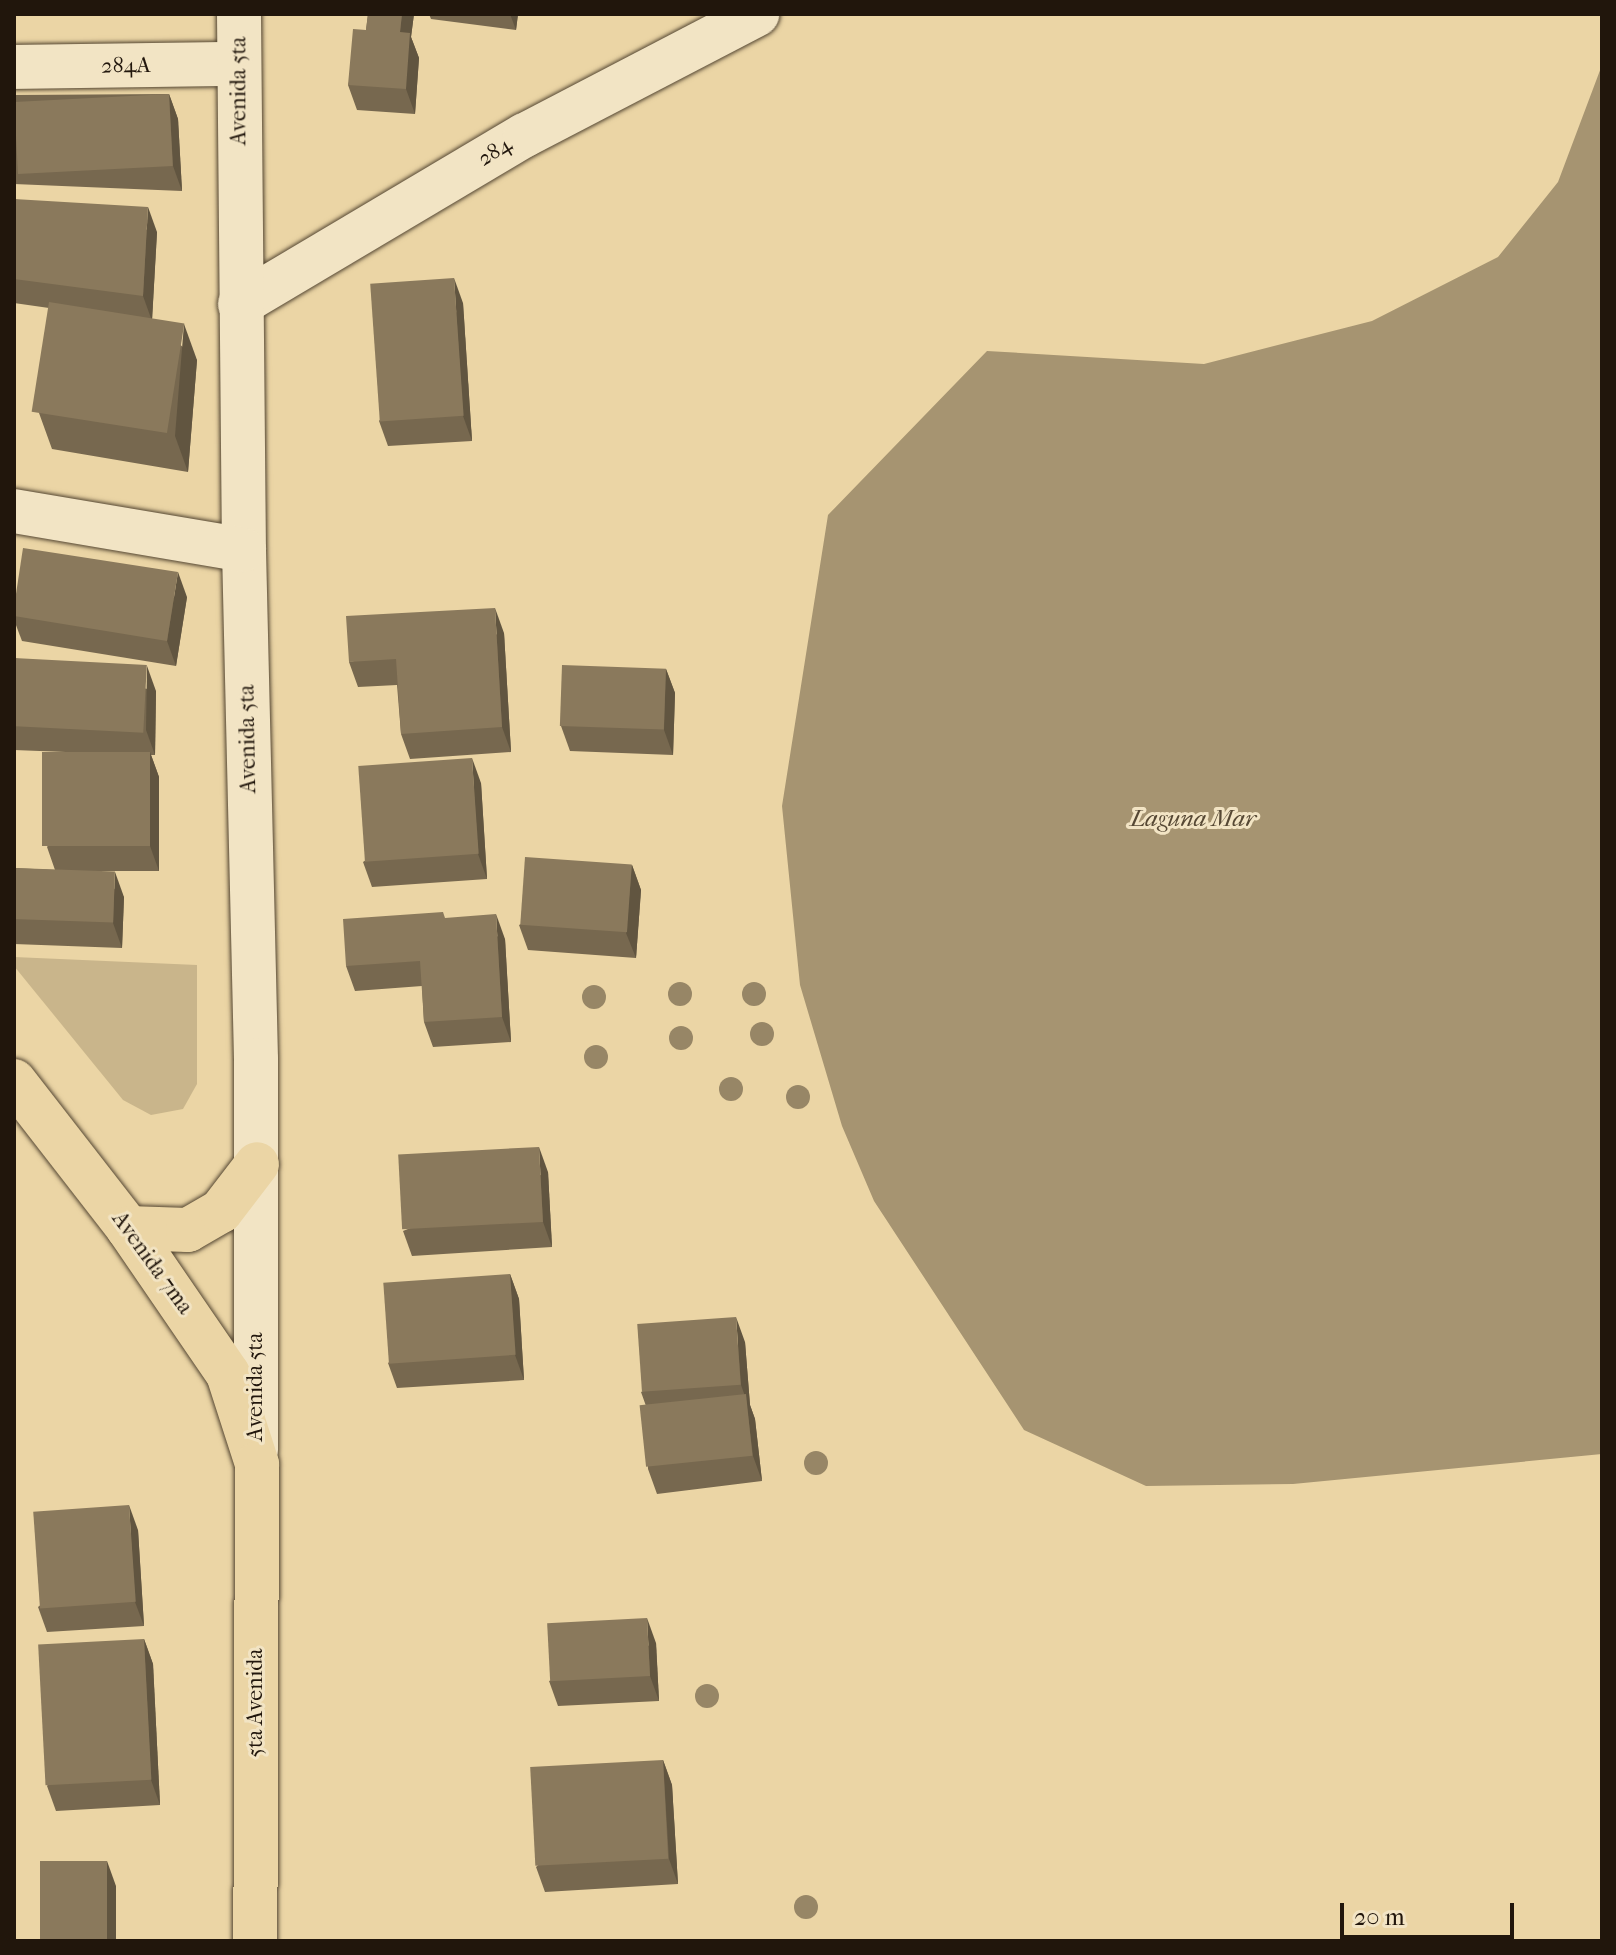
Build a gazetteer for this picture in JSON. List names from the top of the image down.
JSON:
{
  "streets": {
    "highway": ["Avenida 7ma", "5ta Avenida"],
    "street": ["284A", "Avenida 5ta", "284"]
  },
  "crossings": [
    ["284A", "Avenida 5ta"],
    ["Avenida 5ta", "284"],
    ["Avenida 5ta", "Avenida 7ma"],
    ["Avenida 5ta", "5ta Avenida"],
    ["Avenida 7ma", "5ta Avenida"]
  ],
  "water": ["Laguna Mar"],
  "scale_bar": "20 m"
}
